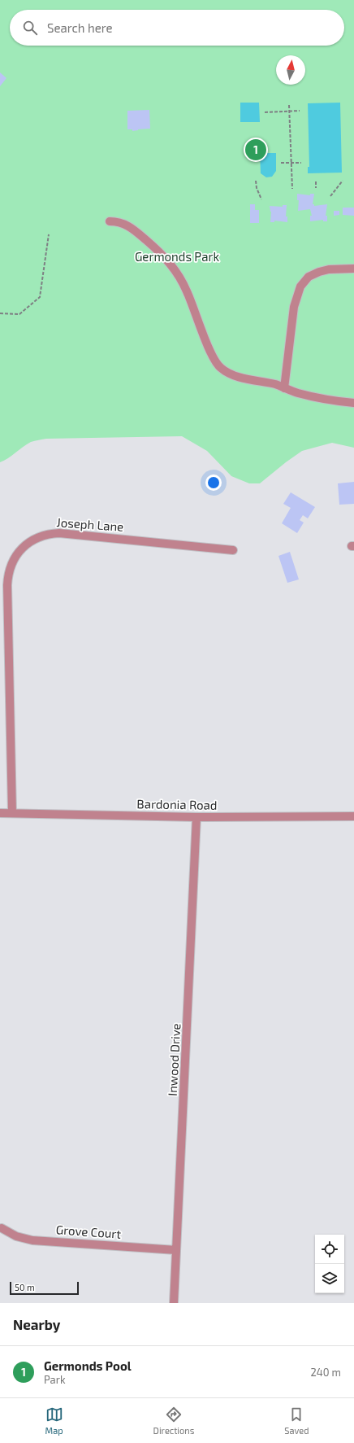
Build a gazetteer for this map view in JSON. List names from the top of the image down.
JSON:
{
  "streets": {
    "street": [
      "Joseph Lane",
      "Bardonia Road",
      "Inwood Drive",
      "Grove Court"
    ]
  },
  "crossings": [
    ["Joseph Lane", "Bardonia Road"],
    ["Bardonia Road", "Inwood Drive"],
    ["Inwood Drive", "Grove Court"]
  ],
  "parks": ["Germonds Park"],
  "scale_bar": "50 m",
  "north": "top",
  "page": {
    "search": "Search here",
    "pins": "1",
    "scale": "50 m",
    "heading": "Nearby",
    "list": [
      {
        "mark": "1",
        "name": "Germonds Pool",
        "note": "Park",
        "value": "240 m"
      }
    ],
    "nav": ["Map", "Directions", "Saved"]
  }
}
